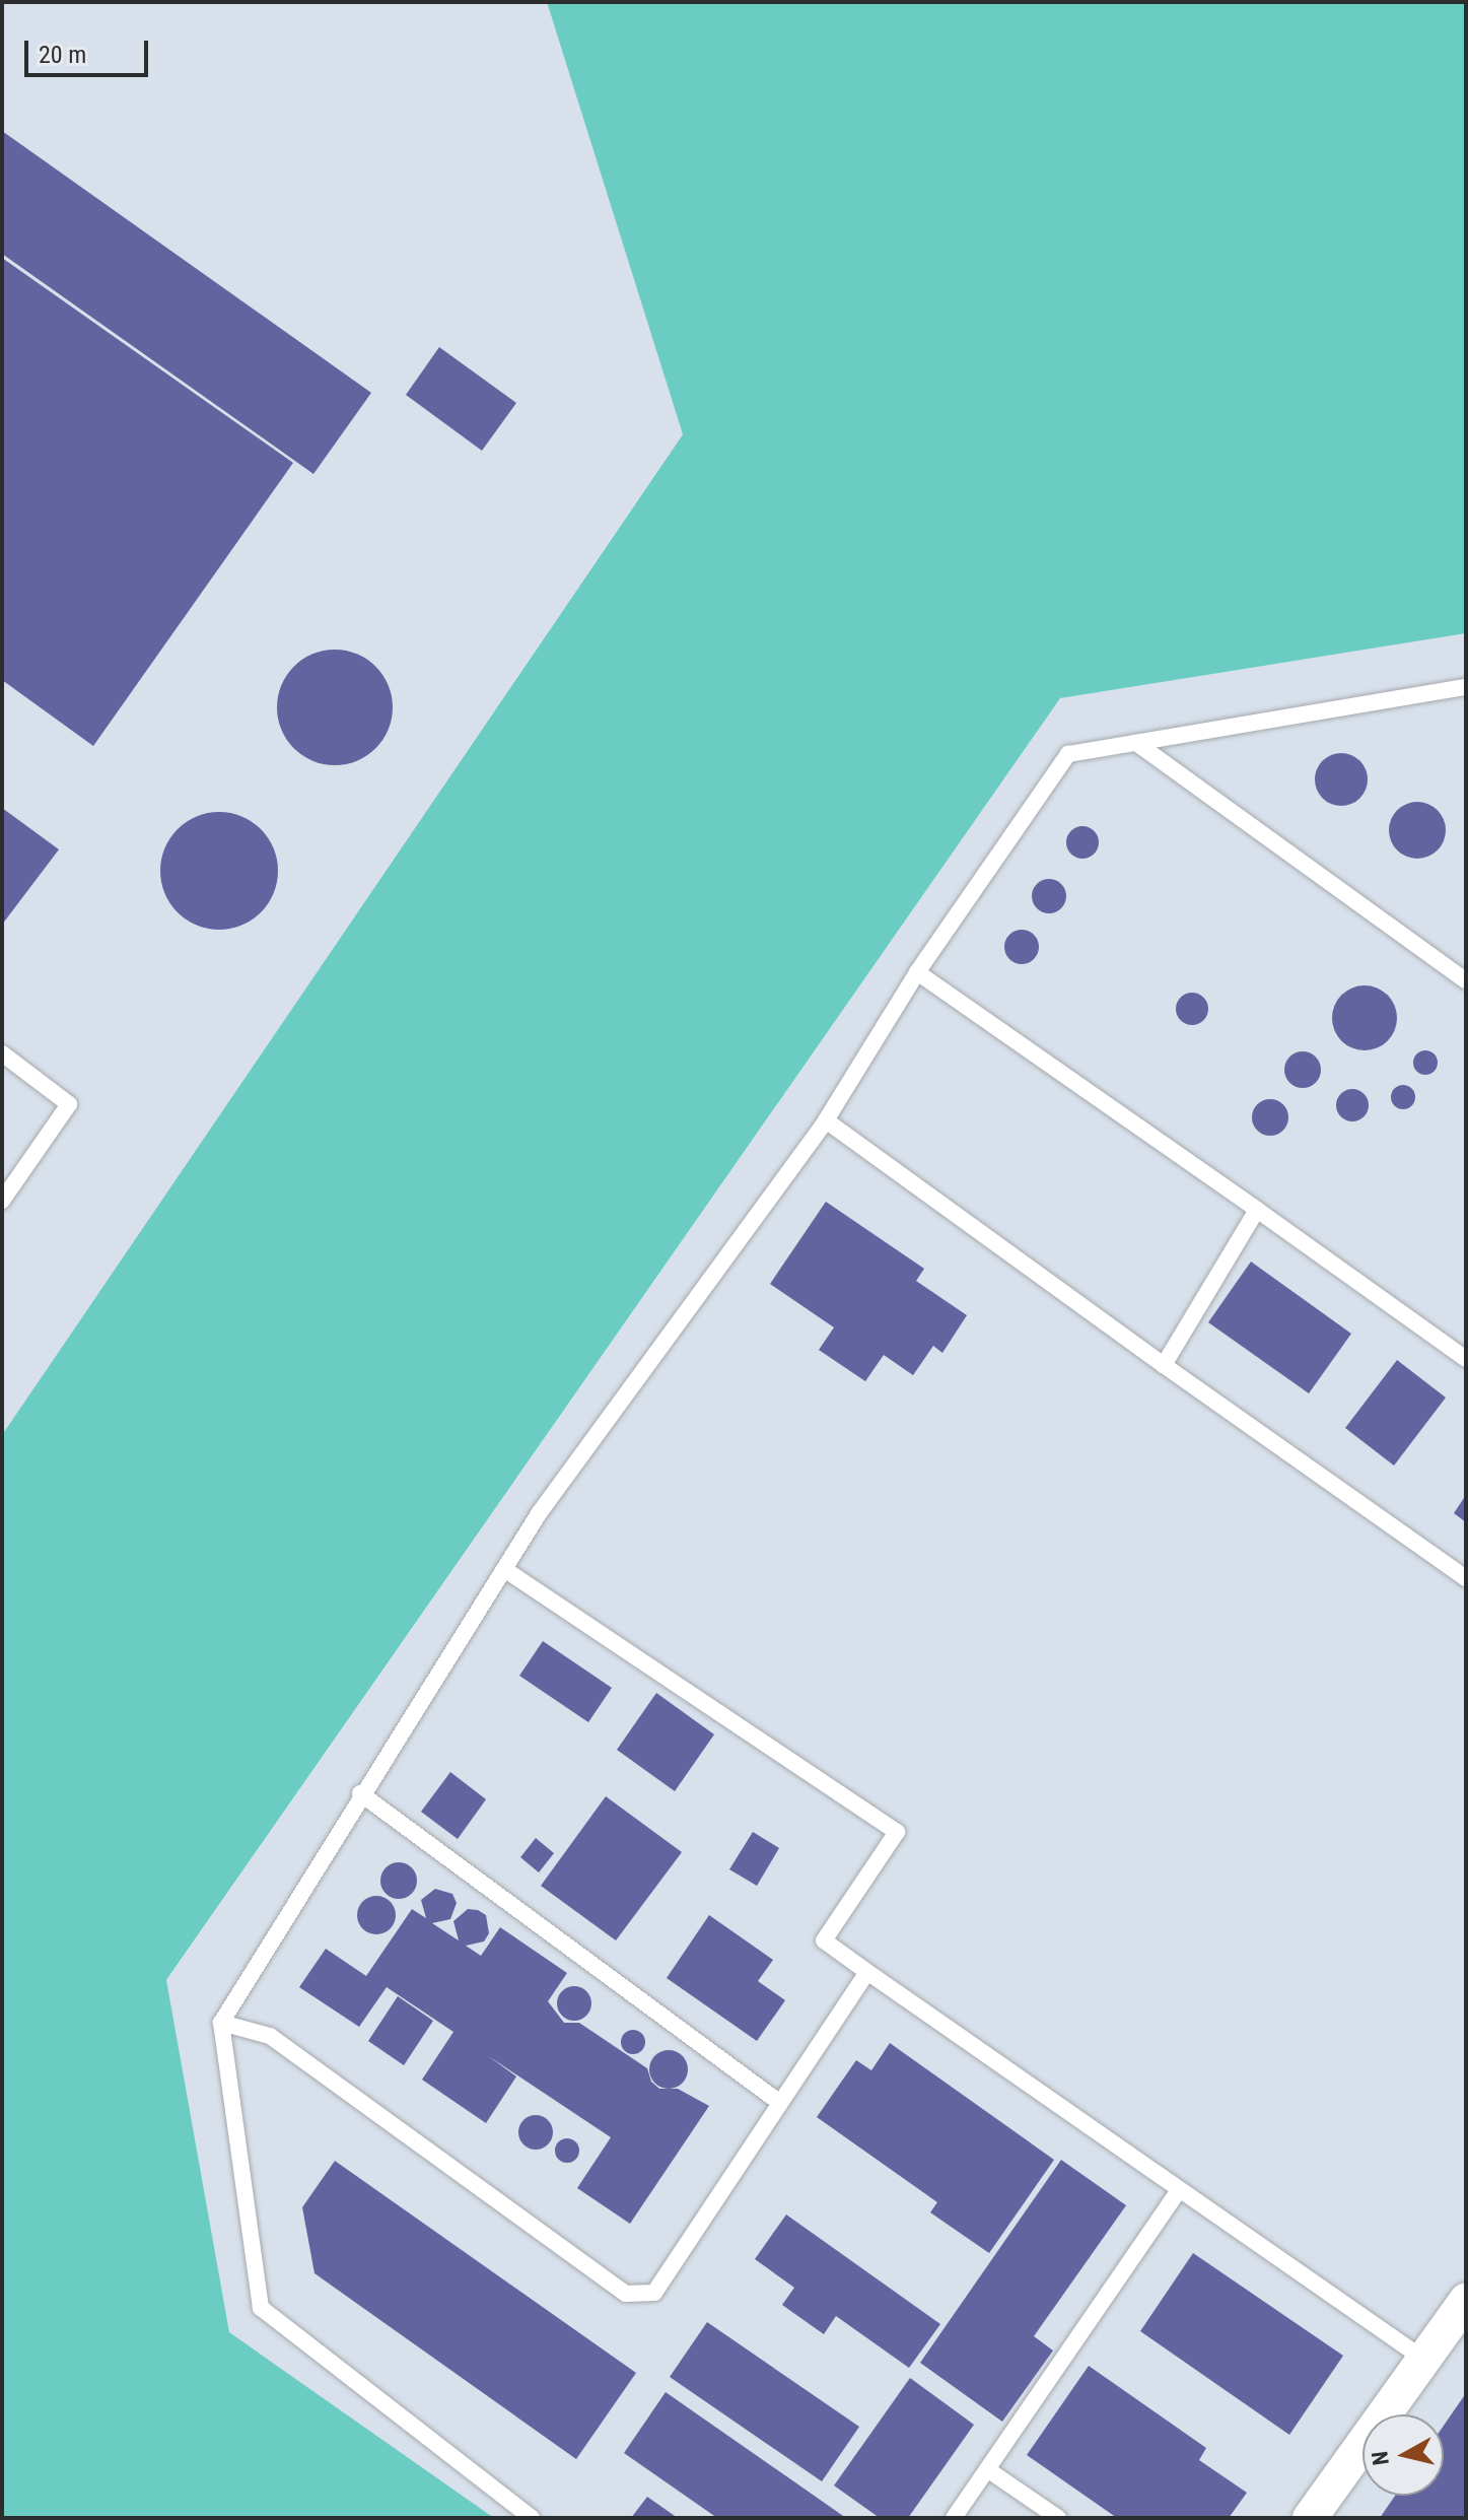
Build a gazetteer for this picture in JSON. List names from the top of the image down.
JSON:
{
  "scale_bar": "20 m",
  "north": "left"
}
